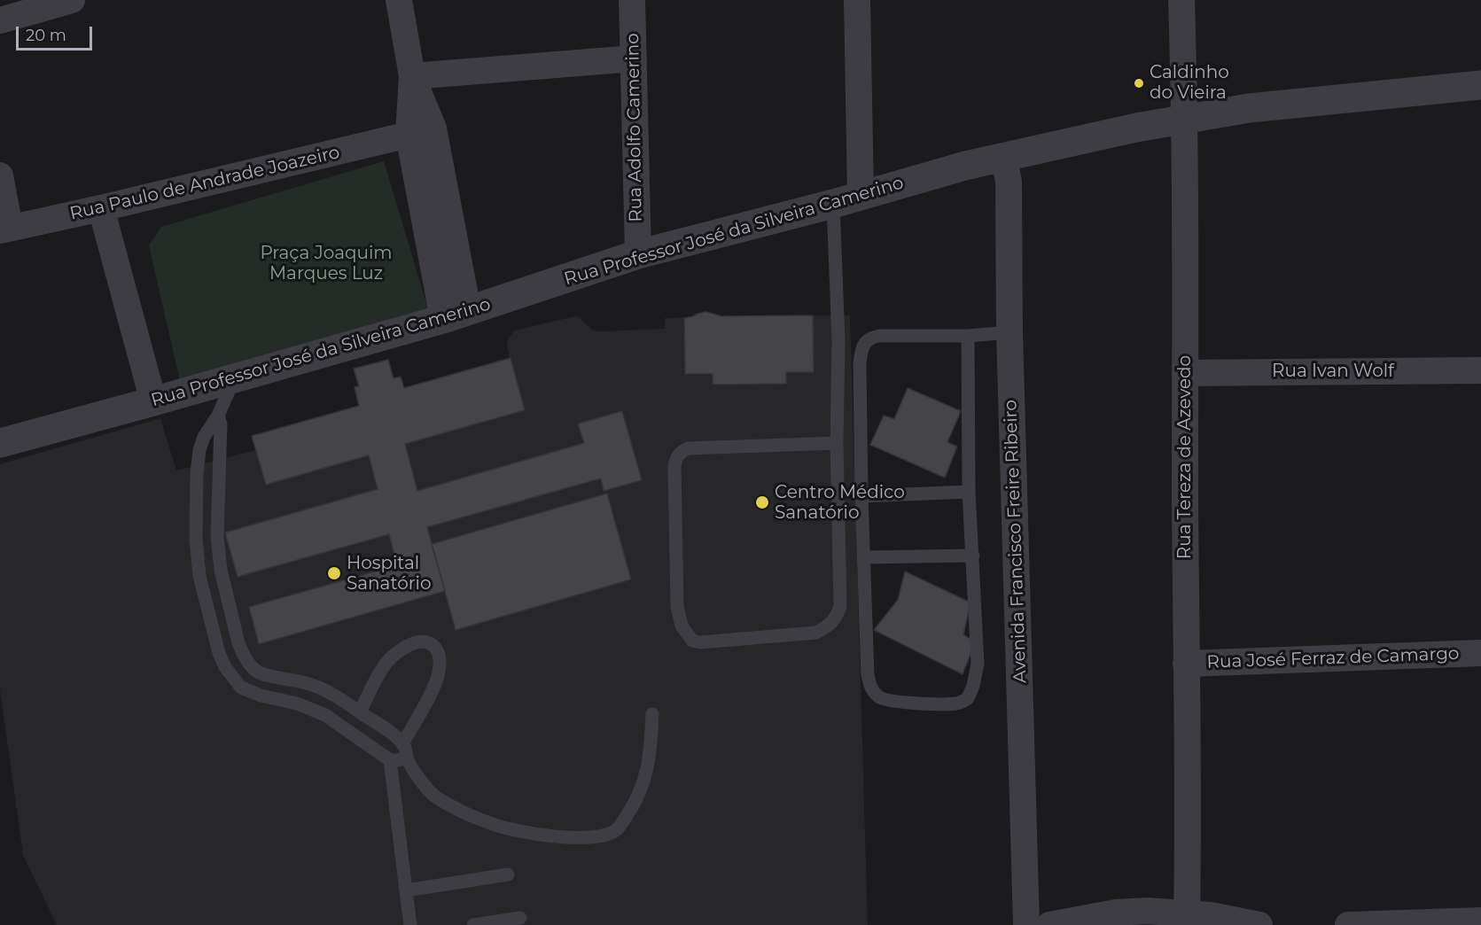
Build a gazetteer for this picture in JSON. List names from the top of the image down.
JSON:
{
  "streets": {
    "street": [
      "Rua Adolfo Camerino",
      "Rua Paulo de Andrade Joazeiro",
      "Rua Professor José da Silveira Camerino",
      "Rua Ivan Wolf",
      "Rua Tereza de Azevedo",
      "Avenida Francisco Freire Ribeiro",
      "Rua José Ferraz de Camargo"
    ]
  },
  "crossings": [
    ["Rua Adolfo Camerino", "Rua Professor José da Silveira Camerino"],
    ["Rua Professor José da Silveira Camerino", "Rua Tereza de Azevedo"],
    ["Rua Professor José da Silveira Camerino", "Avenida Francisco Freire Ribeiro"],
    ["Rua Ivan Wolf", "Rua Tereza de Azevedo"],
    ["Rua Tereza de Azevedo", "Rua José Ferraz de Camargo"]
  ],
  "parks": ["Praça Joaquim Marques Luz"],
  "places": ["Caldinho do Vieira", "Centro Médico Sanatório", "Hospital Sanatório"],
  "scale_bar": "20 m"
}
